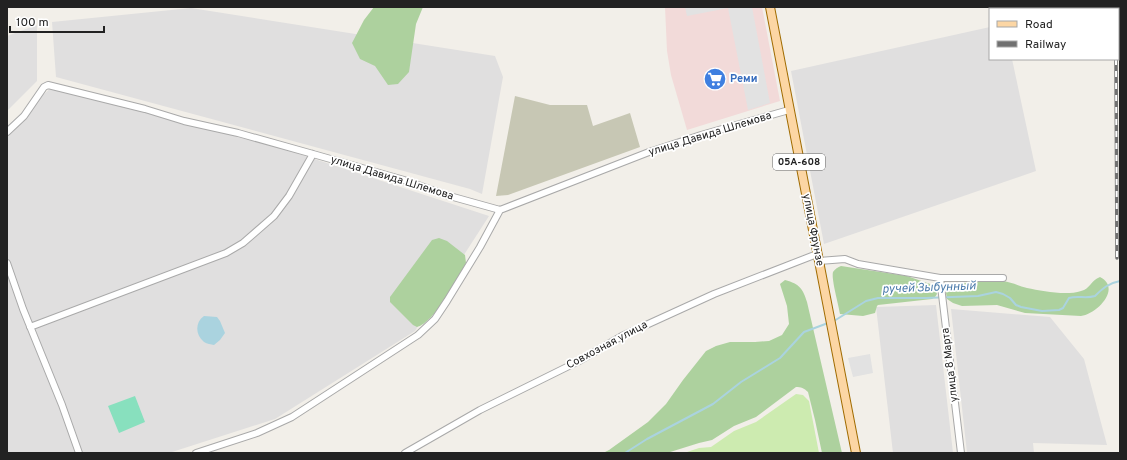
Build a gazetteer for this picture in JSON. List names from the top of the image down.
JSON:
{
  "streets": {
    "main road": ["05А-608", "улица Фрунзе"],
    "street": ["улица Давида Шлемова", "Совхозная улица", "улица 8 Марта"]
  },
  "crossings": [
    ["улица Давида Шлемова", "улица Фрунзе"],
    ["улица Фрунзе", "Совхозная улица"]
  ],
  "water": ["ручей Зыбунный"],
  "places": {
    "supermarket": ["Реми"]
  },
  "legend": ["Road", "Railway"],
  "scale_bar": "100 m"
}
